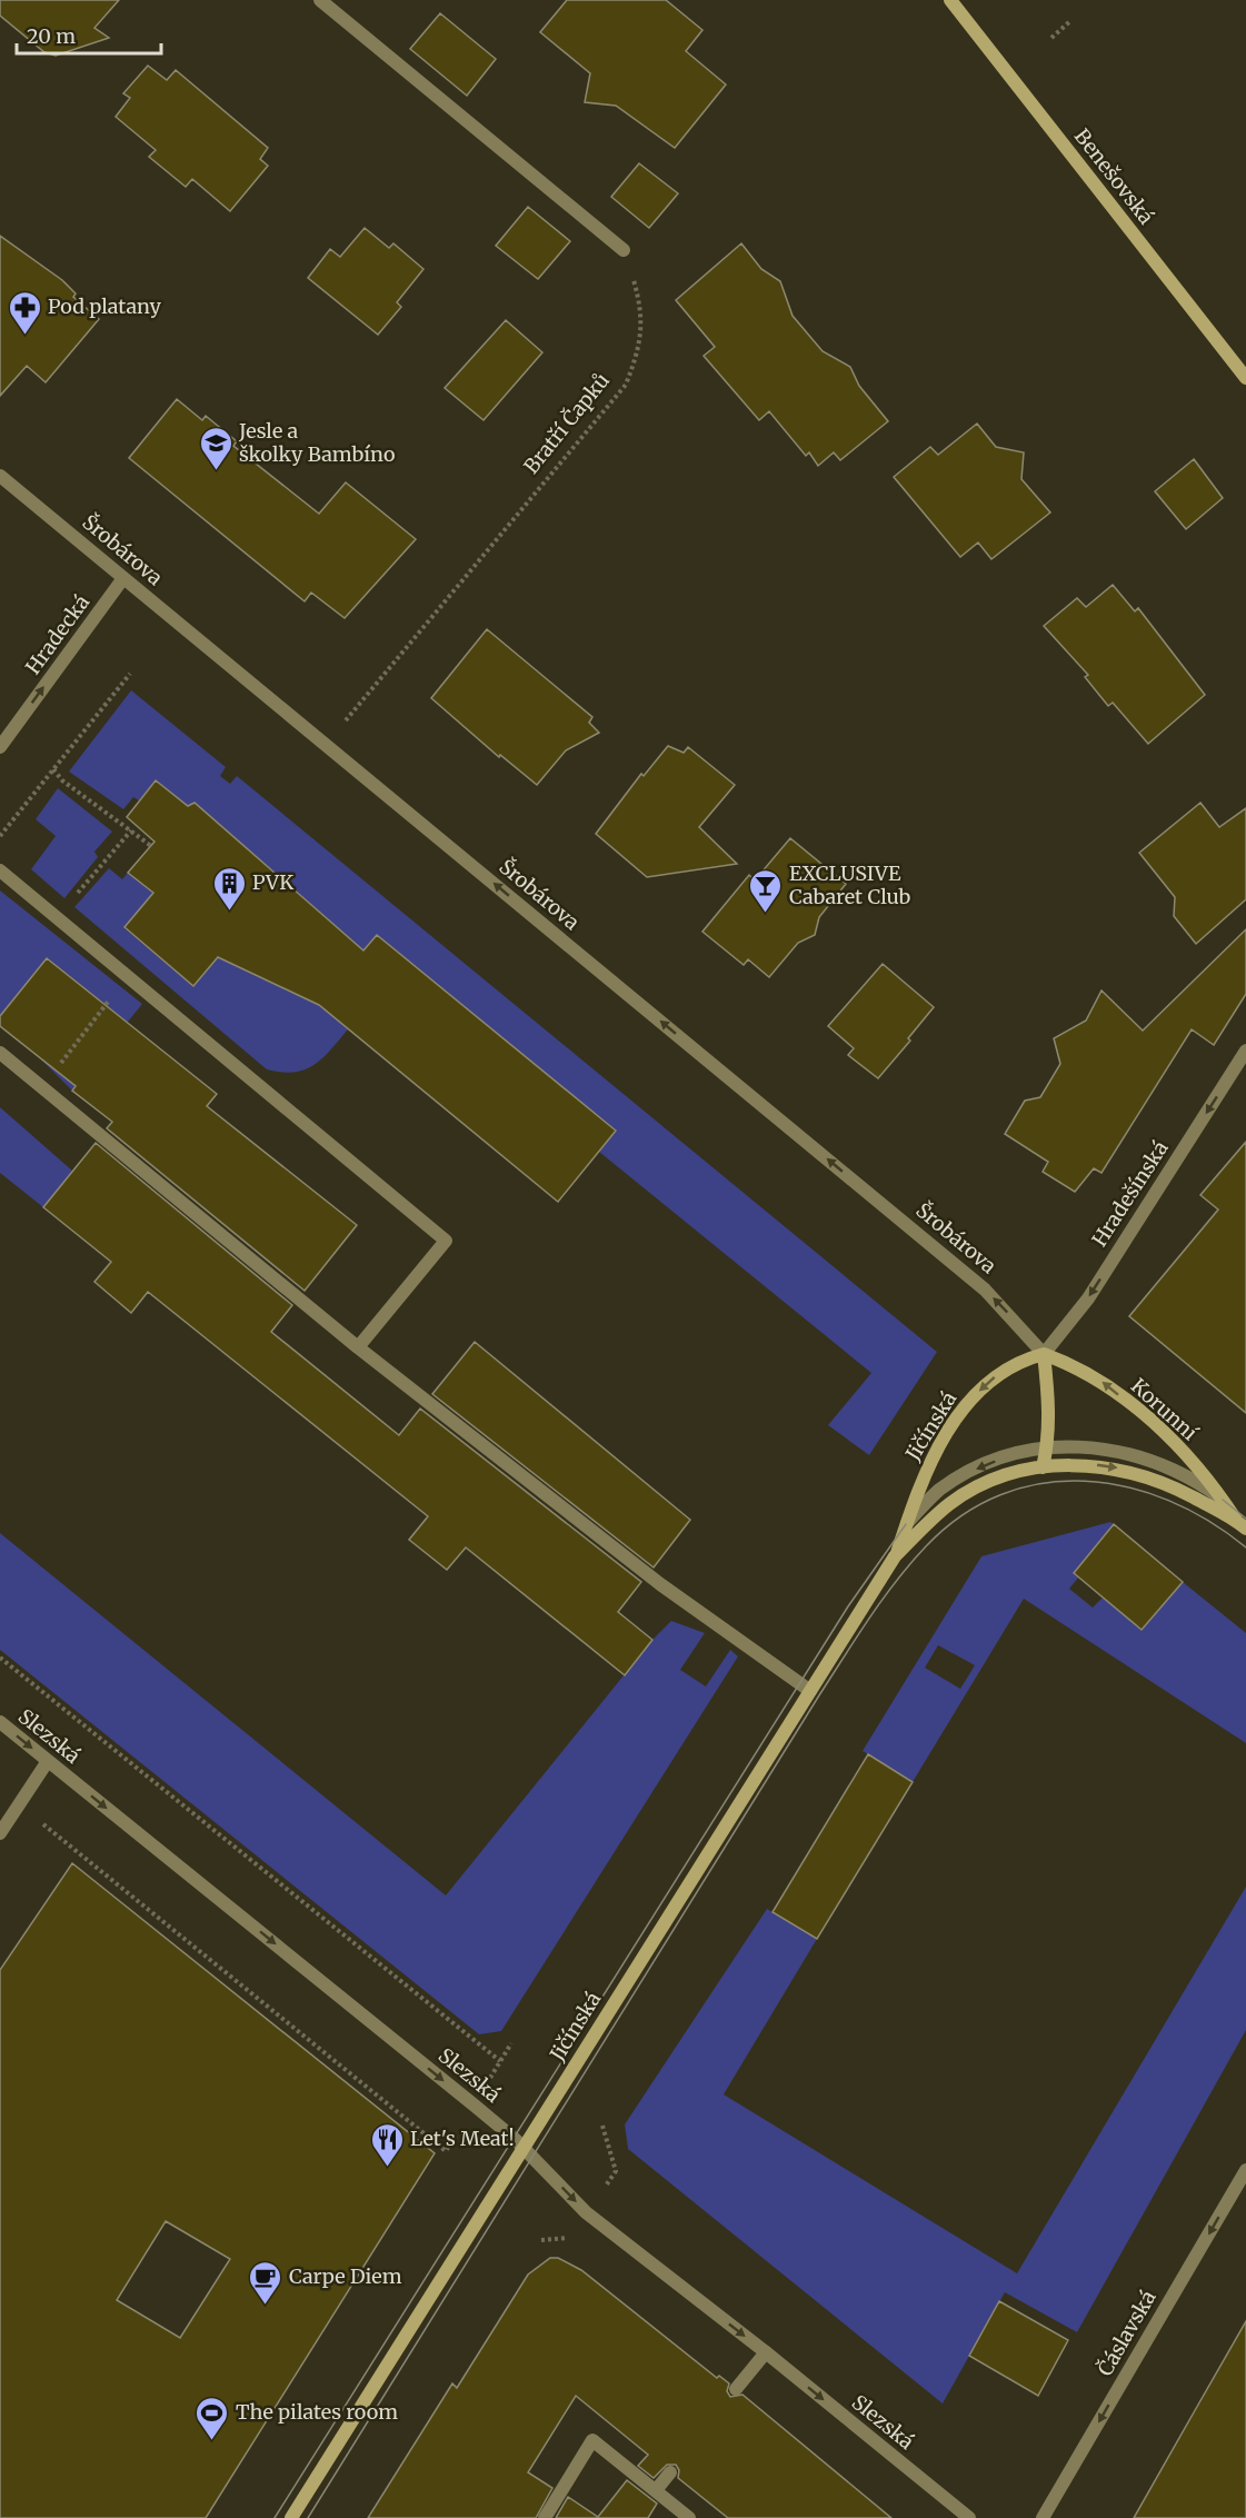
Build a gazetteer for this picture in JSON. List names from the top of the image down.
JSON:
{
  "streets": {
    "street": [
      "Benešovská",
      "Šrobárova",
      "Hradecká",
      "Hradešínská",
      "Korunní",
      "Jičínská",
      "Slezská",
      "Čáslavská"
    ],
    "path": ["Bratří Čapků"]
  },
  "crossings": [
    ["Bratří Čapků", "Šrobárova"],
    ["Šrobárova", "Hradecká"],
    ["Šrobárova", "Hradešínská"],
    ["Šrobárova", "Korunní"],
    ["Šrobárova", "Jičínská"],
    ["Hradešínská", "Korunní"],
    ["Hradešínská", "Jičínská"],
    ["Korunní", "Jičínská"],
    ["Jičínská", "Slezská"]
  ],
  "one_way": [
    "Šrobárova",
    "Hradecká",
    "Hradešínská",
    "Slezská",
    "Čáslavská"
  ],
  "places": {
    "pharmacy": ["Pod platany"],
    "school or university": ["Jesle a školky Bambíno"],
    "building": ["PVK"],
    "bar": ["EXCLUSIVE Cabaret Club"],
    "restaurant": ["Let's Meat!"],
    "cafe": ["Carpe Diem"],
    "sports": ["The pilates room"]
  },
  "scale_bar": "20 m"
}
